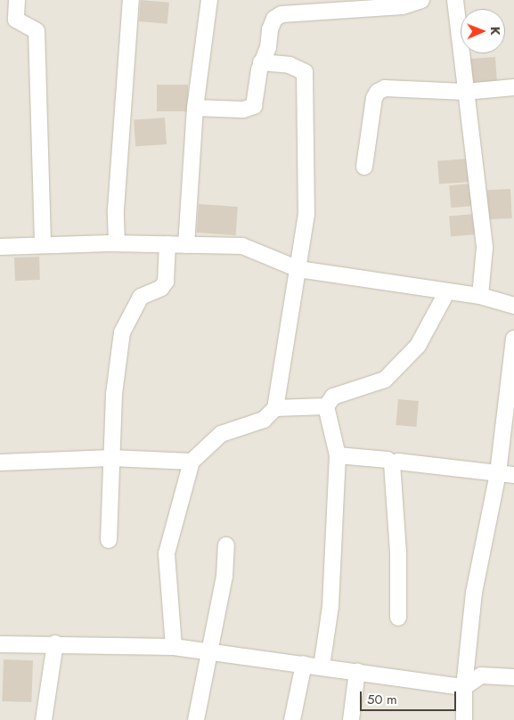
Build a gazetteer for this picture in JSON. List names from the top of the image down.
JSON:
{
  "scale_bar": "50 m",
  "north": "right"
}
